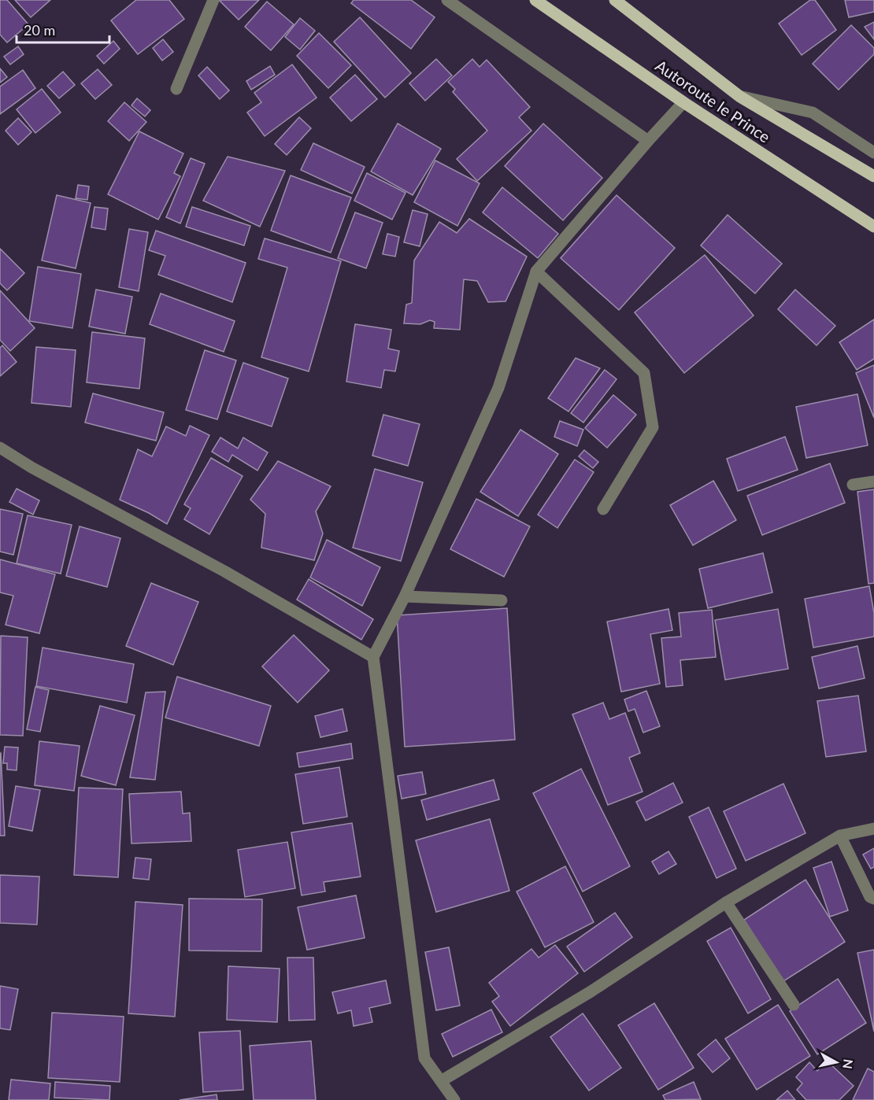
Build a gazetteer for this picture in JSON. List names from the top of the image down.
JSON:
{
  "streets": {
    "main road": ["Autoroute le Prince"]
  },
  "scale_bar": "20 m",
  "north": "right"
}
